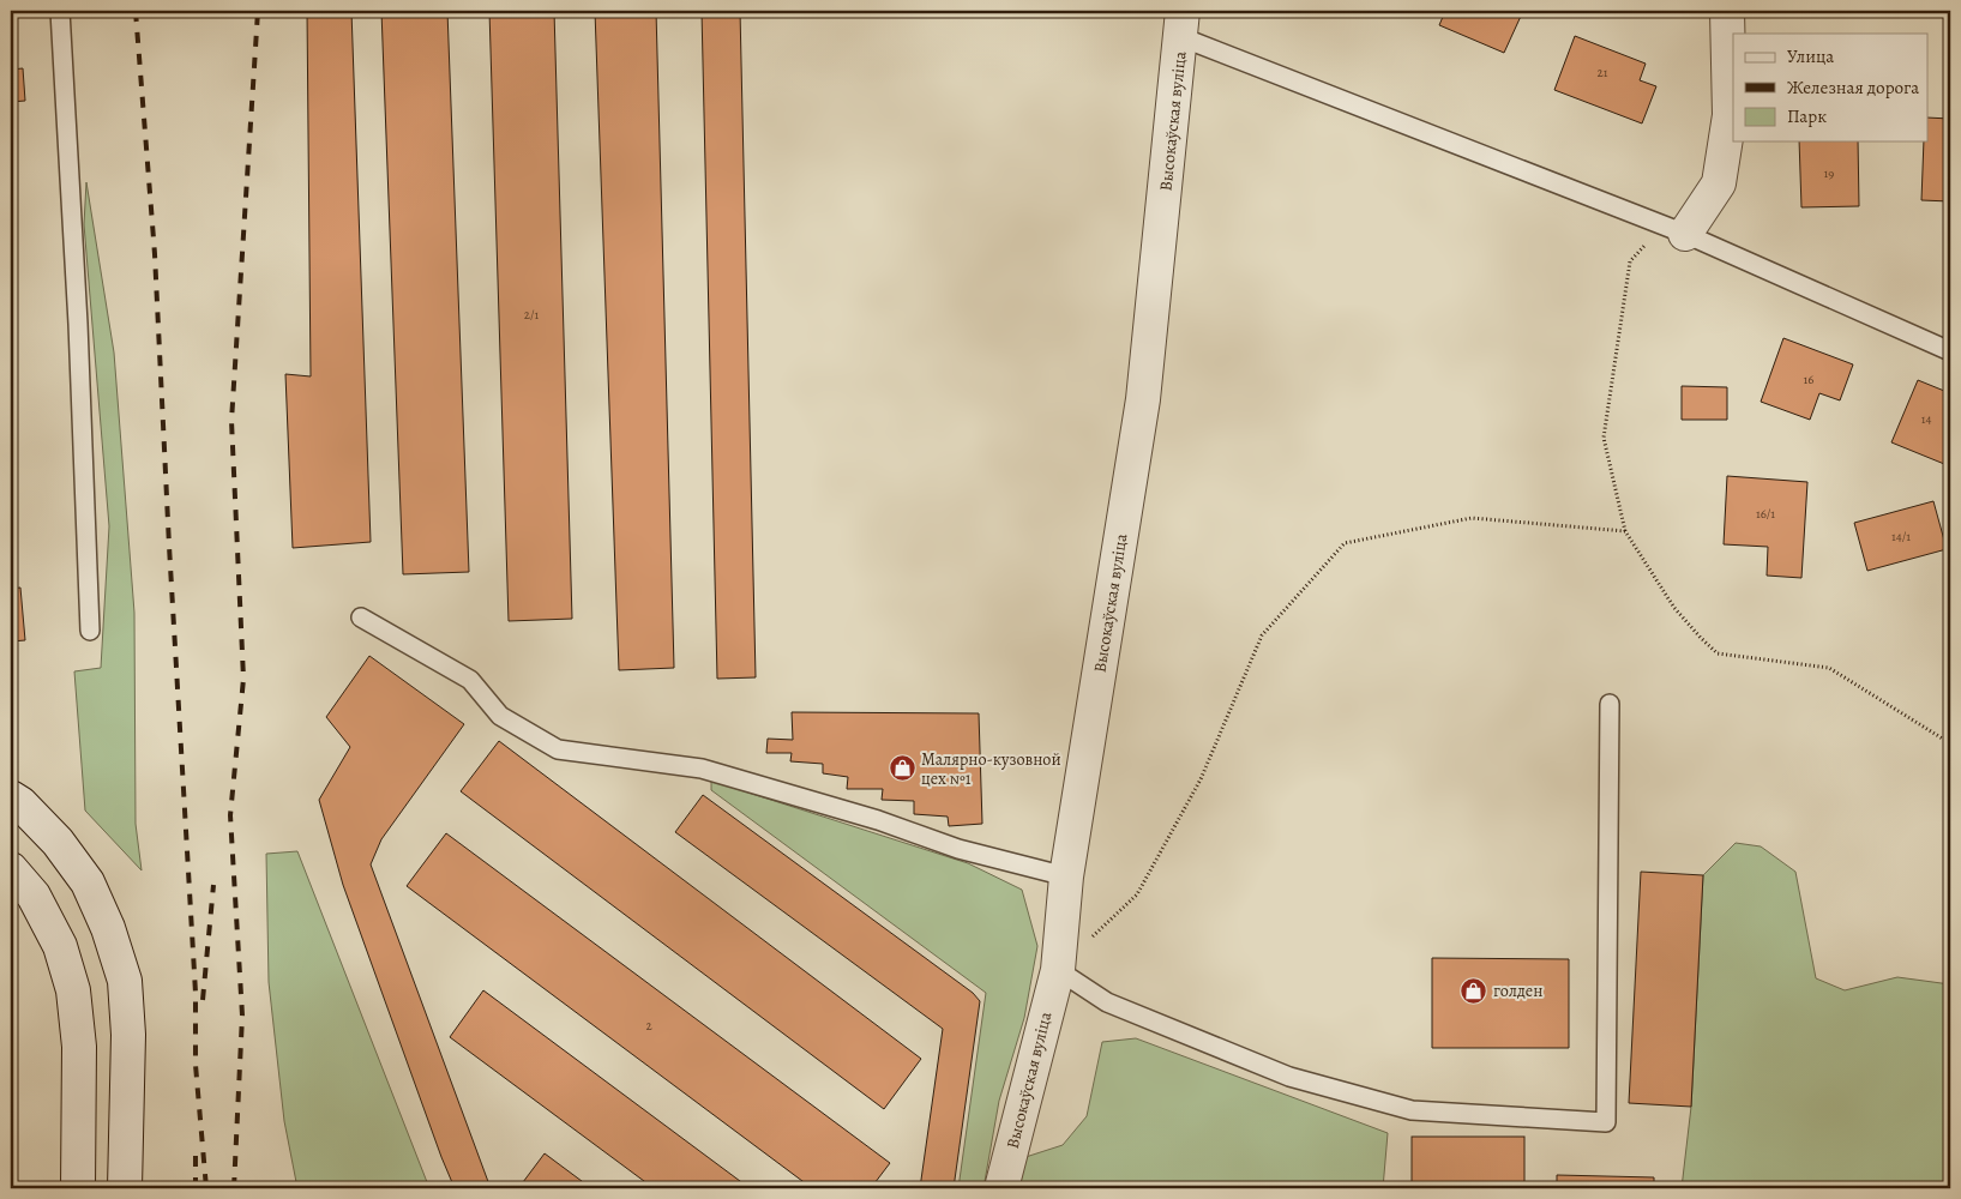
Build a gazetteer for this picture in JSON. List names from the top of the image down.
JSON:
{
  "streets": {
    "street": ["Высокаўская вуліца"]
  },
  "places": {
    "shop": ["Малярно-кузовной цех №1", "голден"]
  },
  "house_numbers": [
    "21",
    "19",
    "2/1",
    "16",
    "14",
    "16/1",
    "14/1",
    "2"
  ],
  "legend": ["Улица", "Железная дорога", "Парк"]
}
